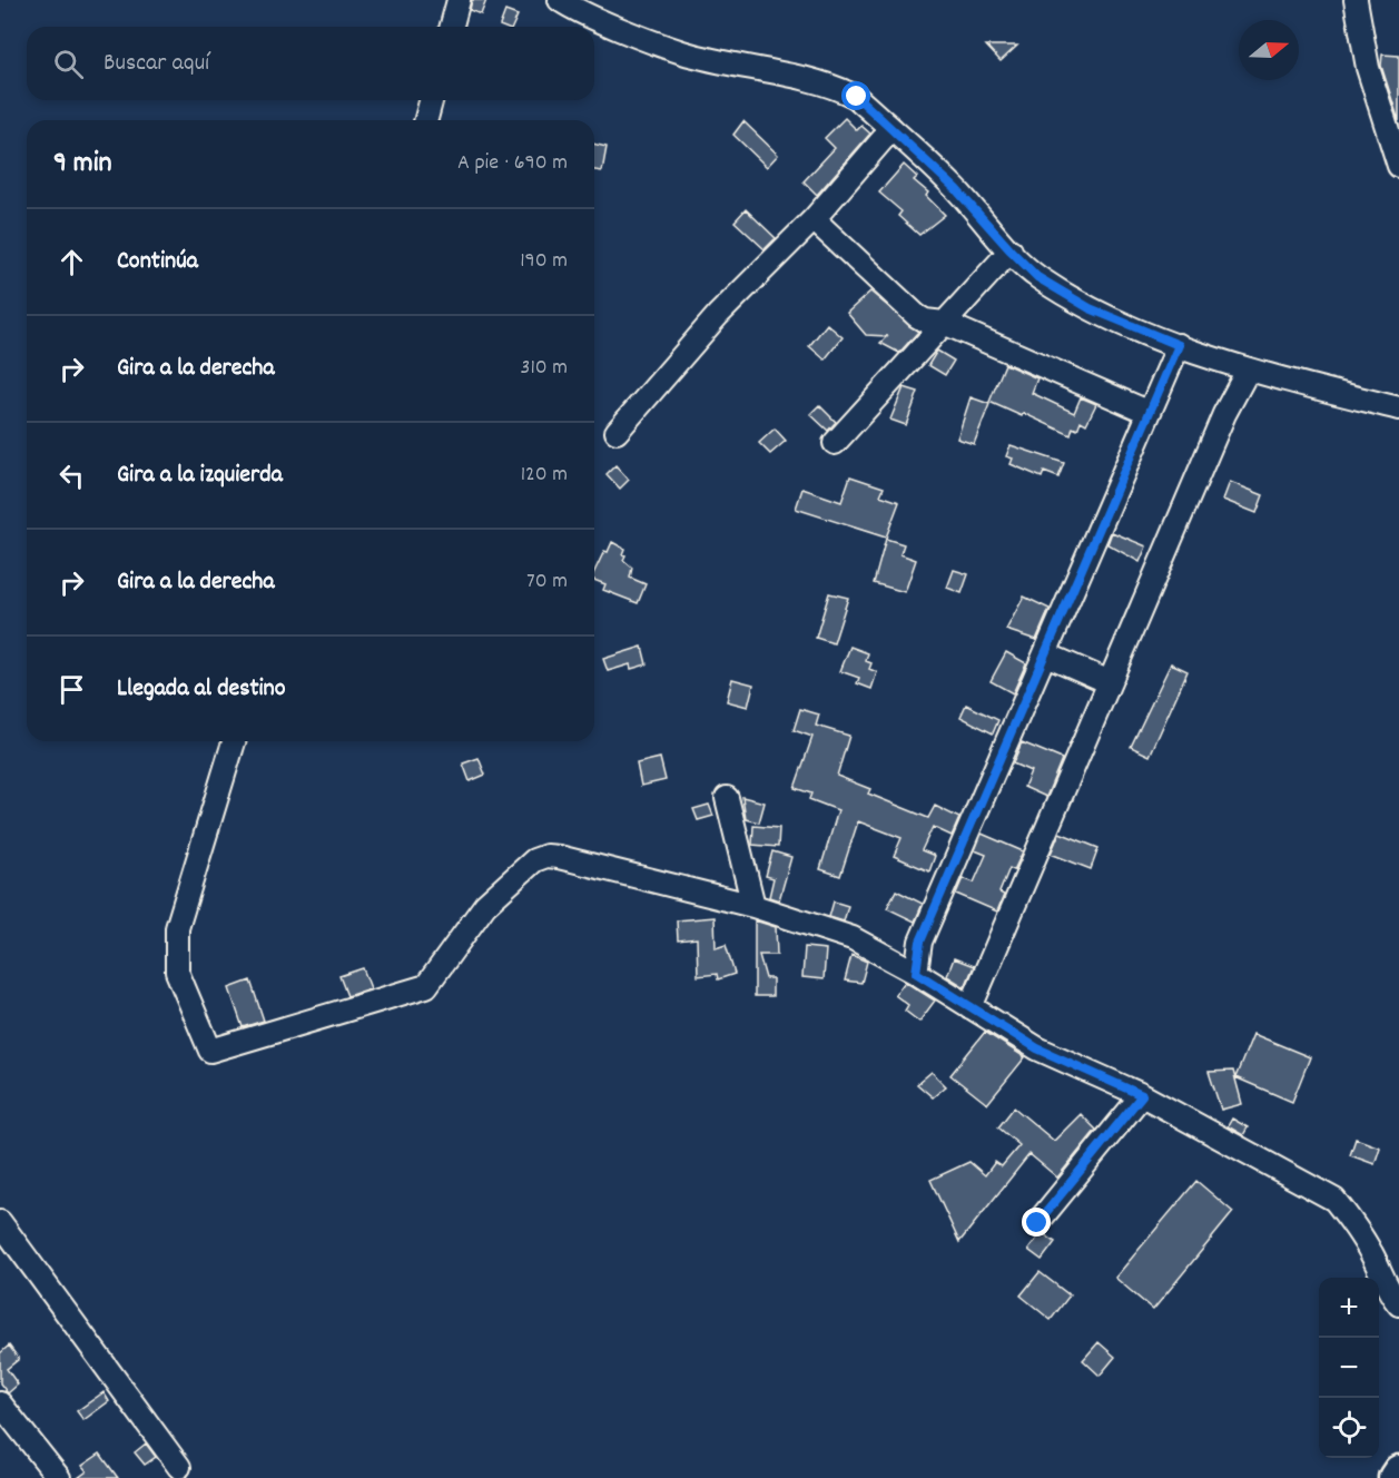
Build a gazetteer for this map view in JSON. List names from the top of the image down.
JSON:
{
  "north": "right",
  "page": {
    "search": "Buscar aquí",
    "heading": ["9 min", "A pie · 690 m"],
    "list": [
      ["Continúa", "190 m"],
      ["Gira a la derecha", "310 m"],
      ["Gira a la izquierda", "120 m"],
      ["Gira a la derecha", "70 m"],
      "Llegada al destino"
    ],
    "map_buttons": ["+", "−"]
  }
}
